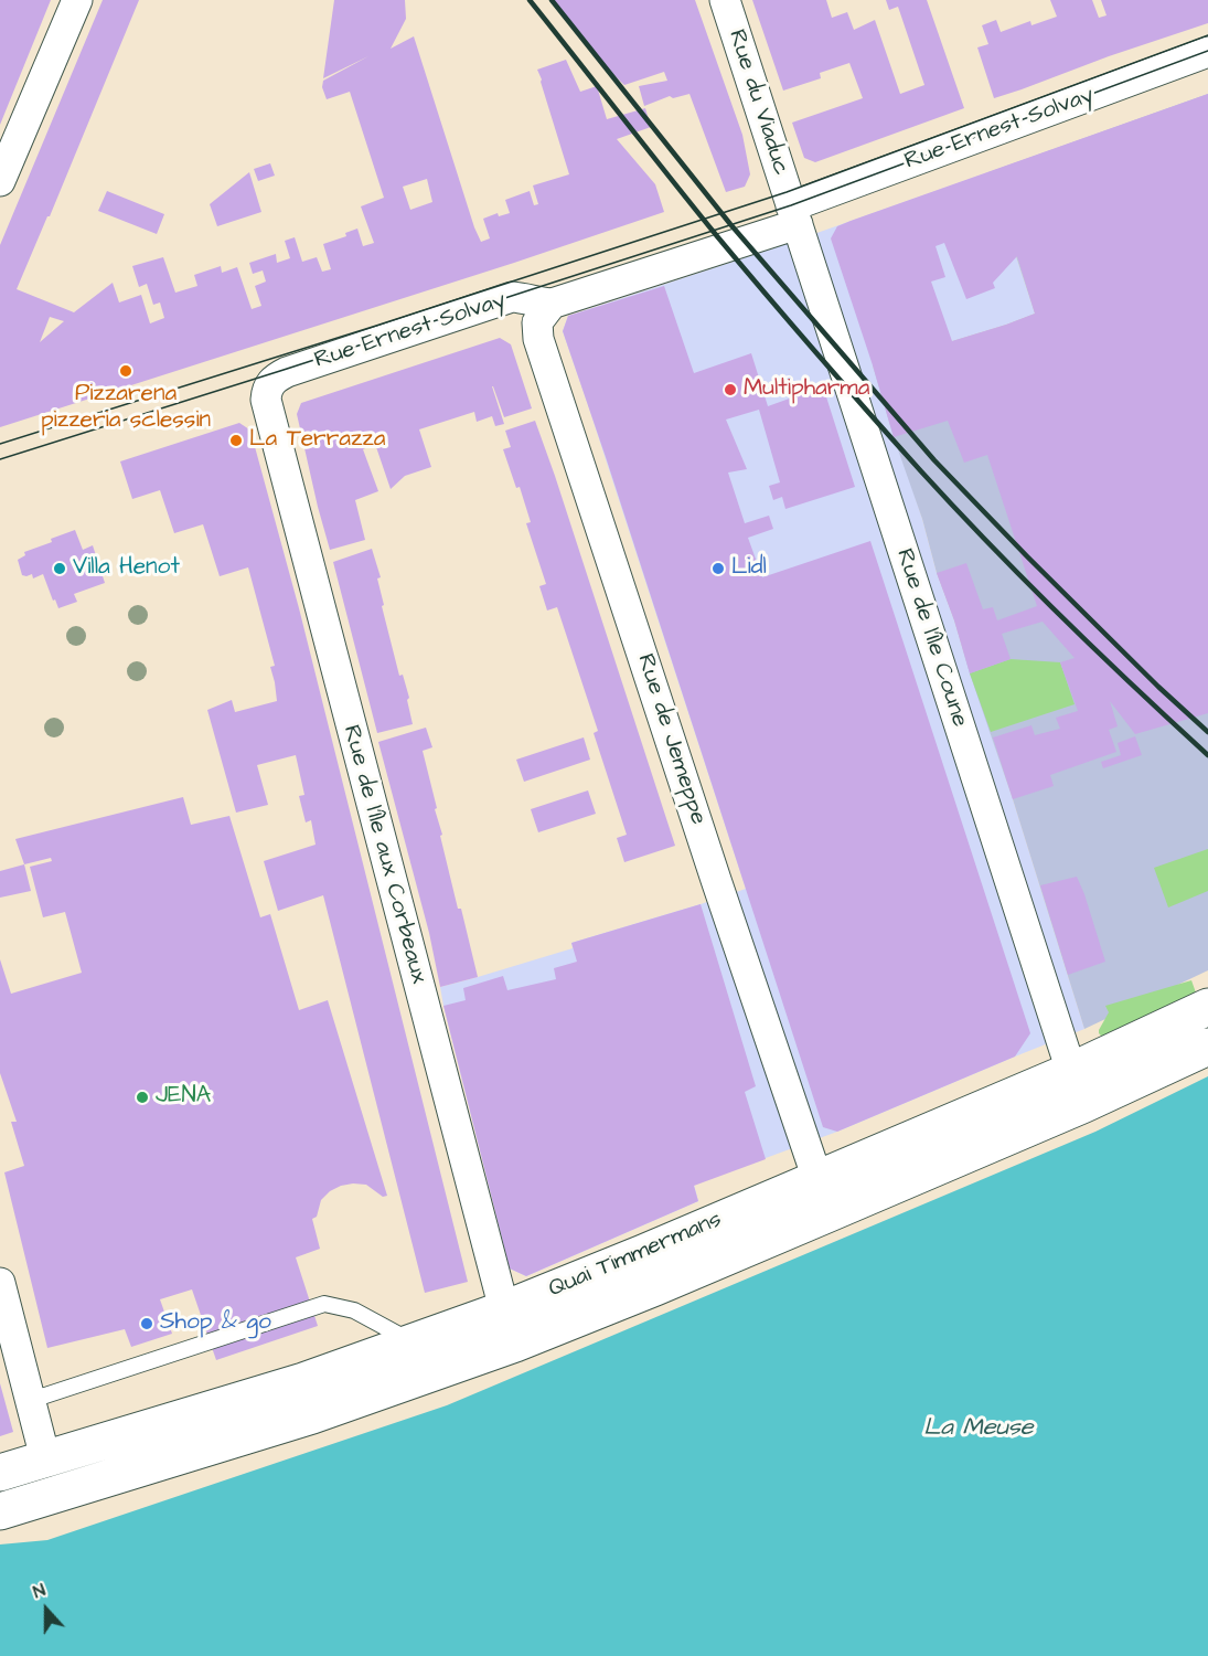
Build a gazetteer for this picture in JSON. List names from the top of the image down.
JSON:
{
  "streets": {
    "main road": ["Quai Timmermans"],
    "street": [
      "Rue du Viaduc",
      "Rue Ernest Solvay",
      "Rue de l'Île Coune",
      "Rue de Jemeppe",
      "Rue de l'Île aux Corbeaux"
    ]
  },
  "crossings": [
    ["Rue du Viaduc", "Rue Ernest Solvay"],
    ["Rue du Viaduc", "Rue de l'Île Coune"],
    ["Rue Ernest Solvay", "Rue de l'Île Coune"],
    ["Rue Ernest Solvay", "Rue de Jemeppe"],
    ["Rue Ernest Solvay", "Rue de l'Île aux Corbeaux"],
    ["Rue de l'Île Coune", "Quai Timmermans"],
    ["Rue de Jemeppe", "Quai Timmermans"],
    ["Rue de l'Île aux Corbeaux", "Quai Timmermans"]
  ],
  "water": ["La Meuse"],
  "places": [
    "Pizzarena pizzeria sclessin",
    "Multipharma",
    "La Terrazza",
    "Villa Henot",
    "Lidl",
    "JENA",
    "Shop & go"
  ],
  "north": "top"
}
